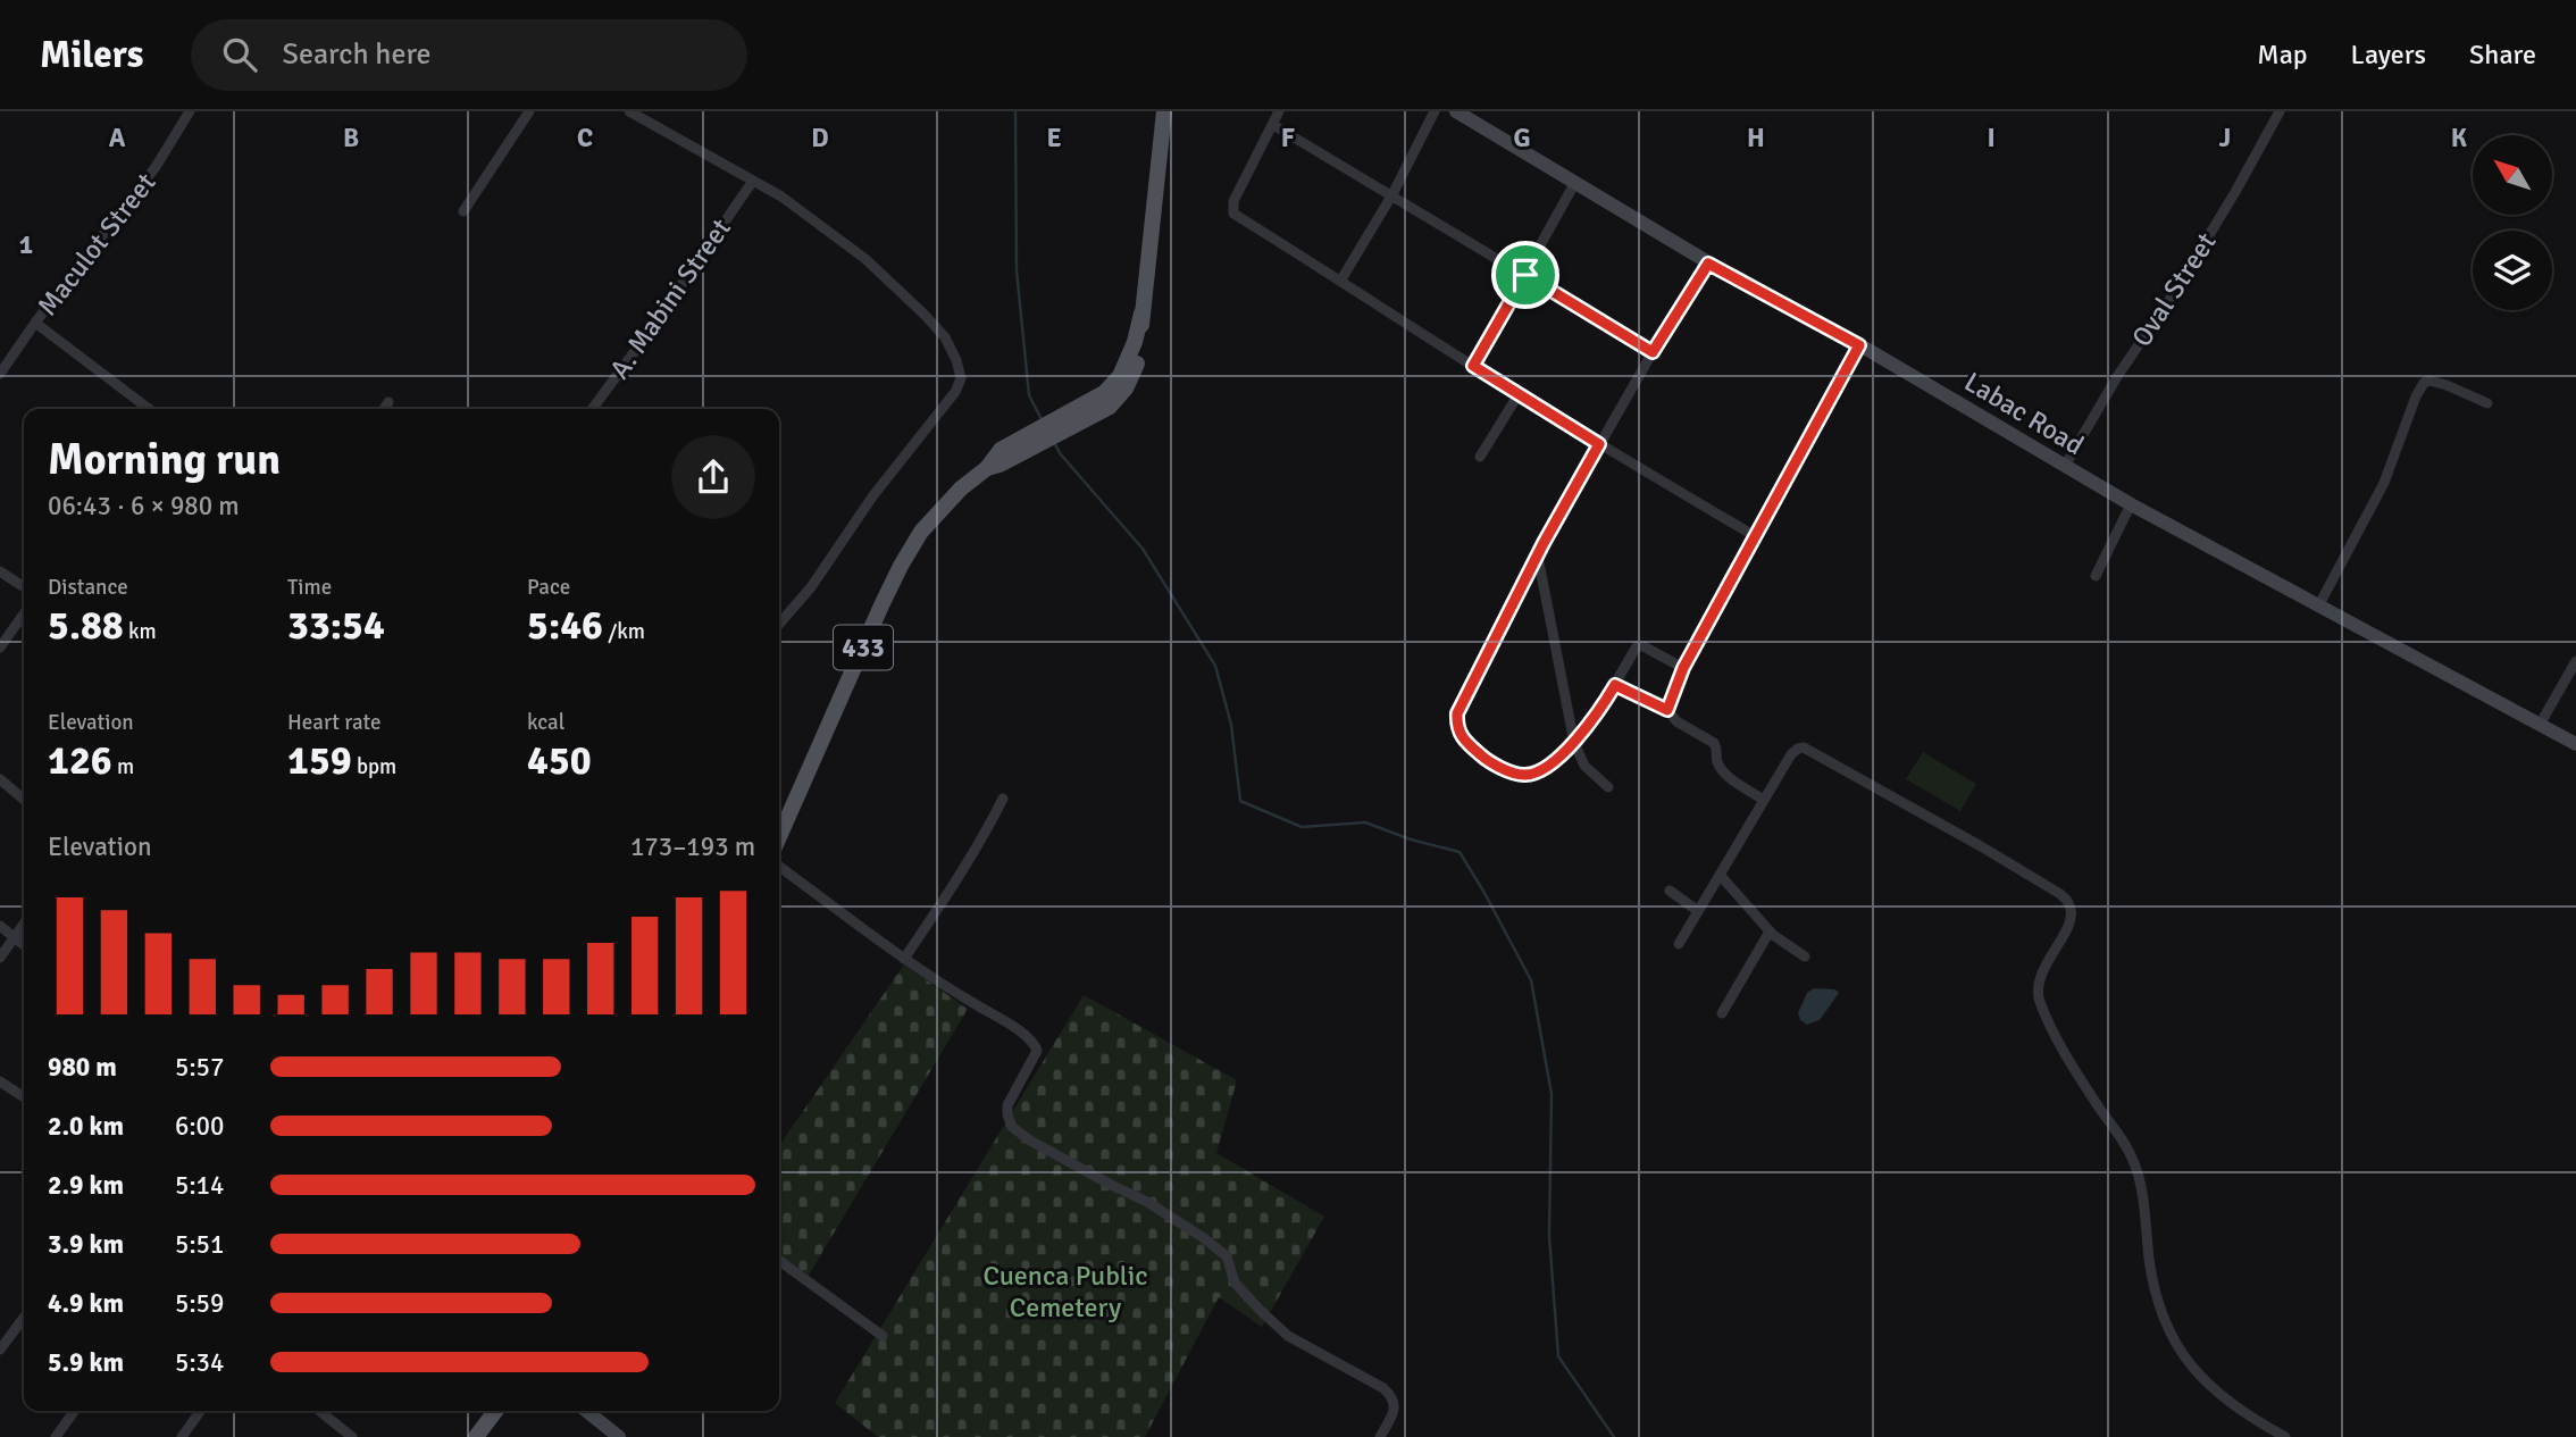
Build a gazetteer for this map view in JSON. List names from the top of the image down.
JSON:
{
  "streets": {
    "main road": ["433"],
    "street": [
      "Maculot Street",
      "Oval Street",
      "A. Mabini Street",
      "Labac Road"
    ]
  },
  "crossings": [
    ["Oval Street", "Labac Road"]
  ],
  "parks": ["Cuenca Public Cemetery"],
  "north": "top left",
  "page": {
    "header": "Milers",
    "search": "Search here",
    "nav": ["Map", "Layers", "Share"],
    "heading": ["Morning run", "06:43 · 6 × 980 m"],
    "stats": [
      ["Distance", "5.88 km"],
      ["Time", "33:54"],
      ["Pace", "5:46 /km"],
      ["Elevation", "126 m"],
      ["Heart rate", "159 bpm"],
      ["kcal", "450"]
    ],
    "chart": ["Elevation", "173–193 m"],
    "list": [
      {
        "name": "980 m",
        "note": "5:57"
      },
      {
        "name": "2.0 km",
        "note": "6:00"
      },
      {
        "name": "2.9 km",
        "note": "5:14"
      },
      {
        "name": "3.9 km",
        "note": "5:51"
      },
      {
        "name": "4.9 km",
        "note": "5:59"
      },
      {
        "name": "5.9 km",
        "note": "5:34"
      }
    ]
  },
  "grid": {
    "columns": [
      "A",
      "B",
      "C",
      "D",
      "E",
      "F",
      "G",
      "H",
      "I",
      "J",
      "K"
    ],
    "rows": ["1"]
  }
}
